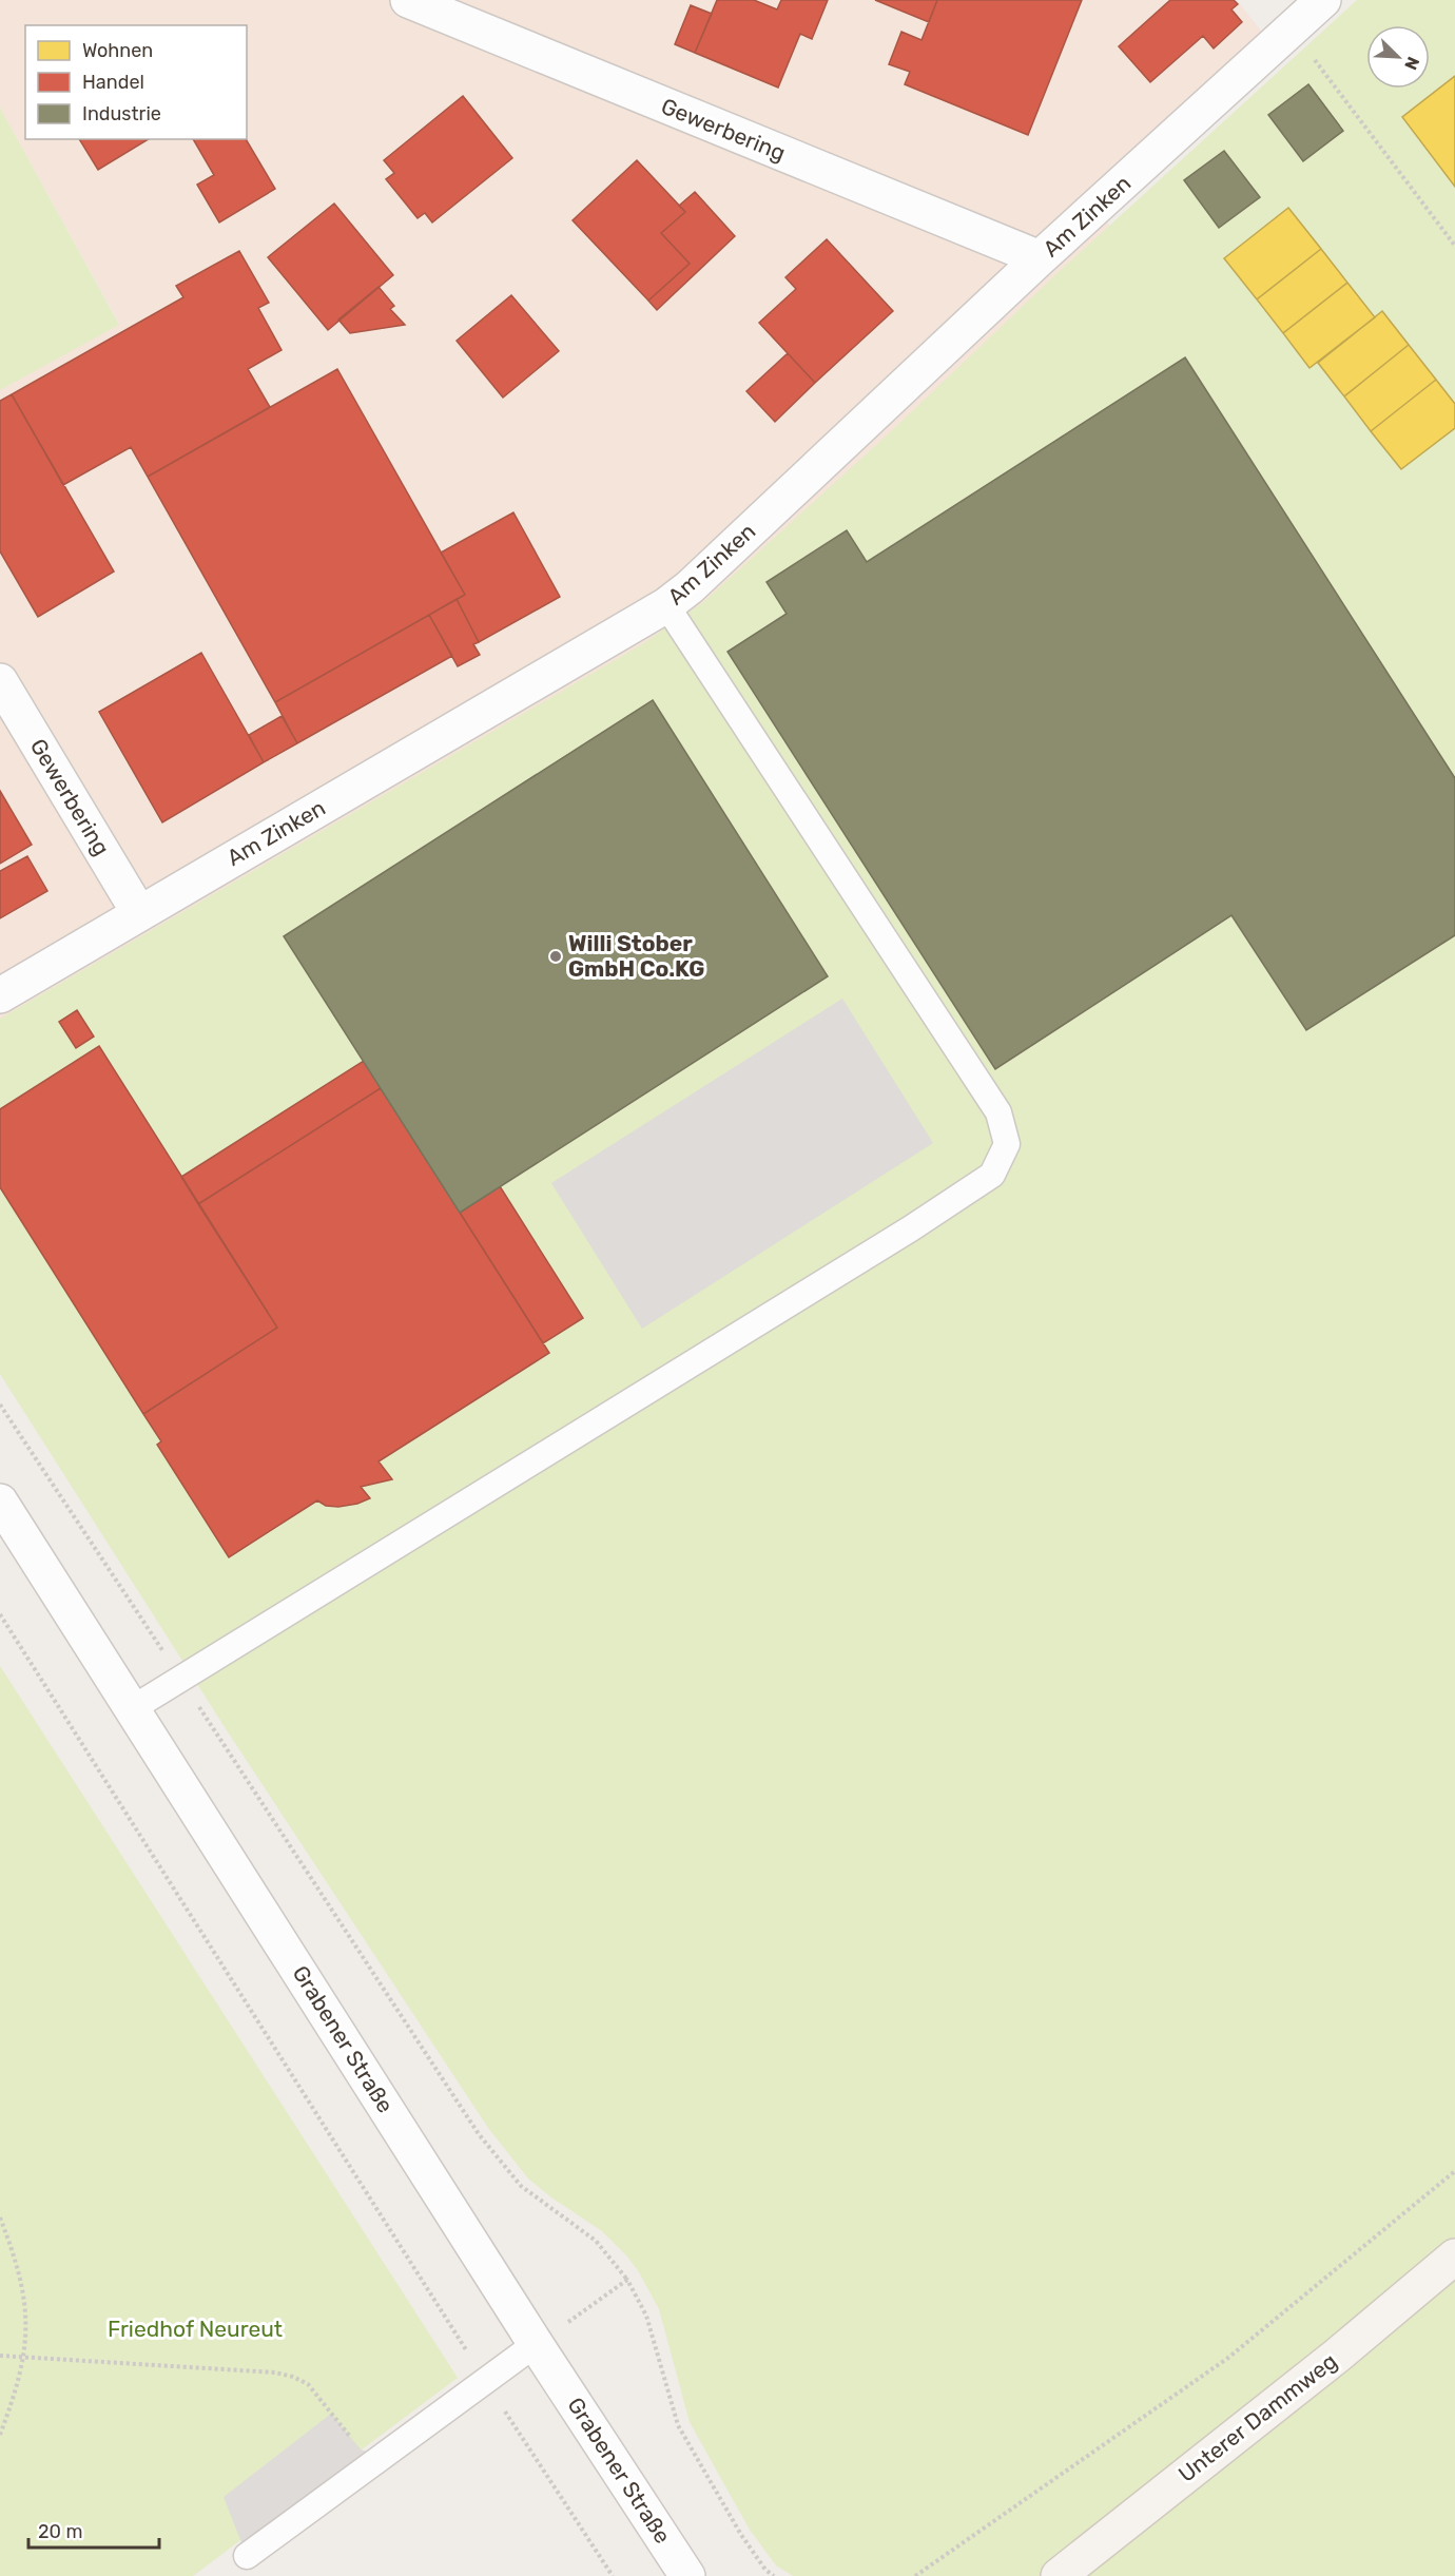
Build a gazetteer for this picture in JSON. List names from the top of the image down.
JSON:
{
  "streets": {
    "main road": ["Unterer Dammweg"],
    "street": ["Gewerbering", "Am Zinken", "Grabener Straße"]
  },
  "crossings": [
    ["Gewerbering", "Am Zinken"]
  ],
  "parks": ["Friedhof Neureut"],
  "places": ["Willi Stober GmbH Co.KG"],
  "legend": ["Wohnen", "Handel", "Industrie"],
  "scale_bar": "20 m",
  "north": "bottom right"
}
